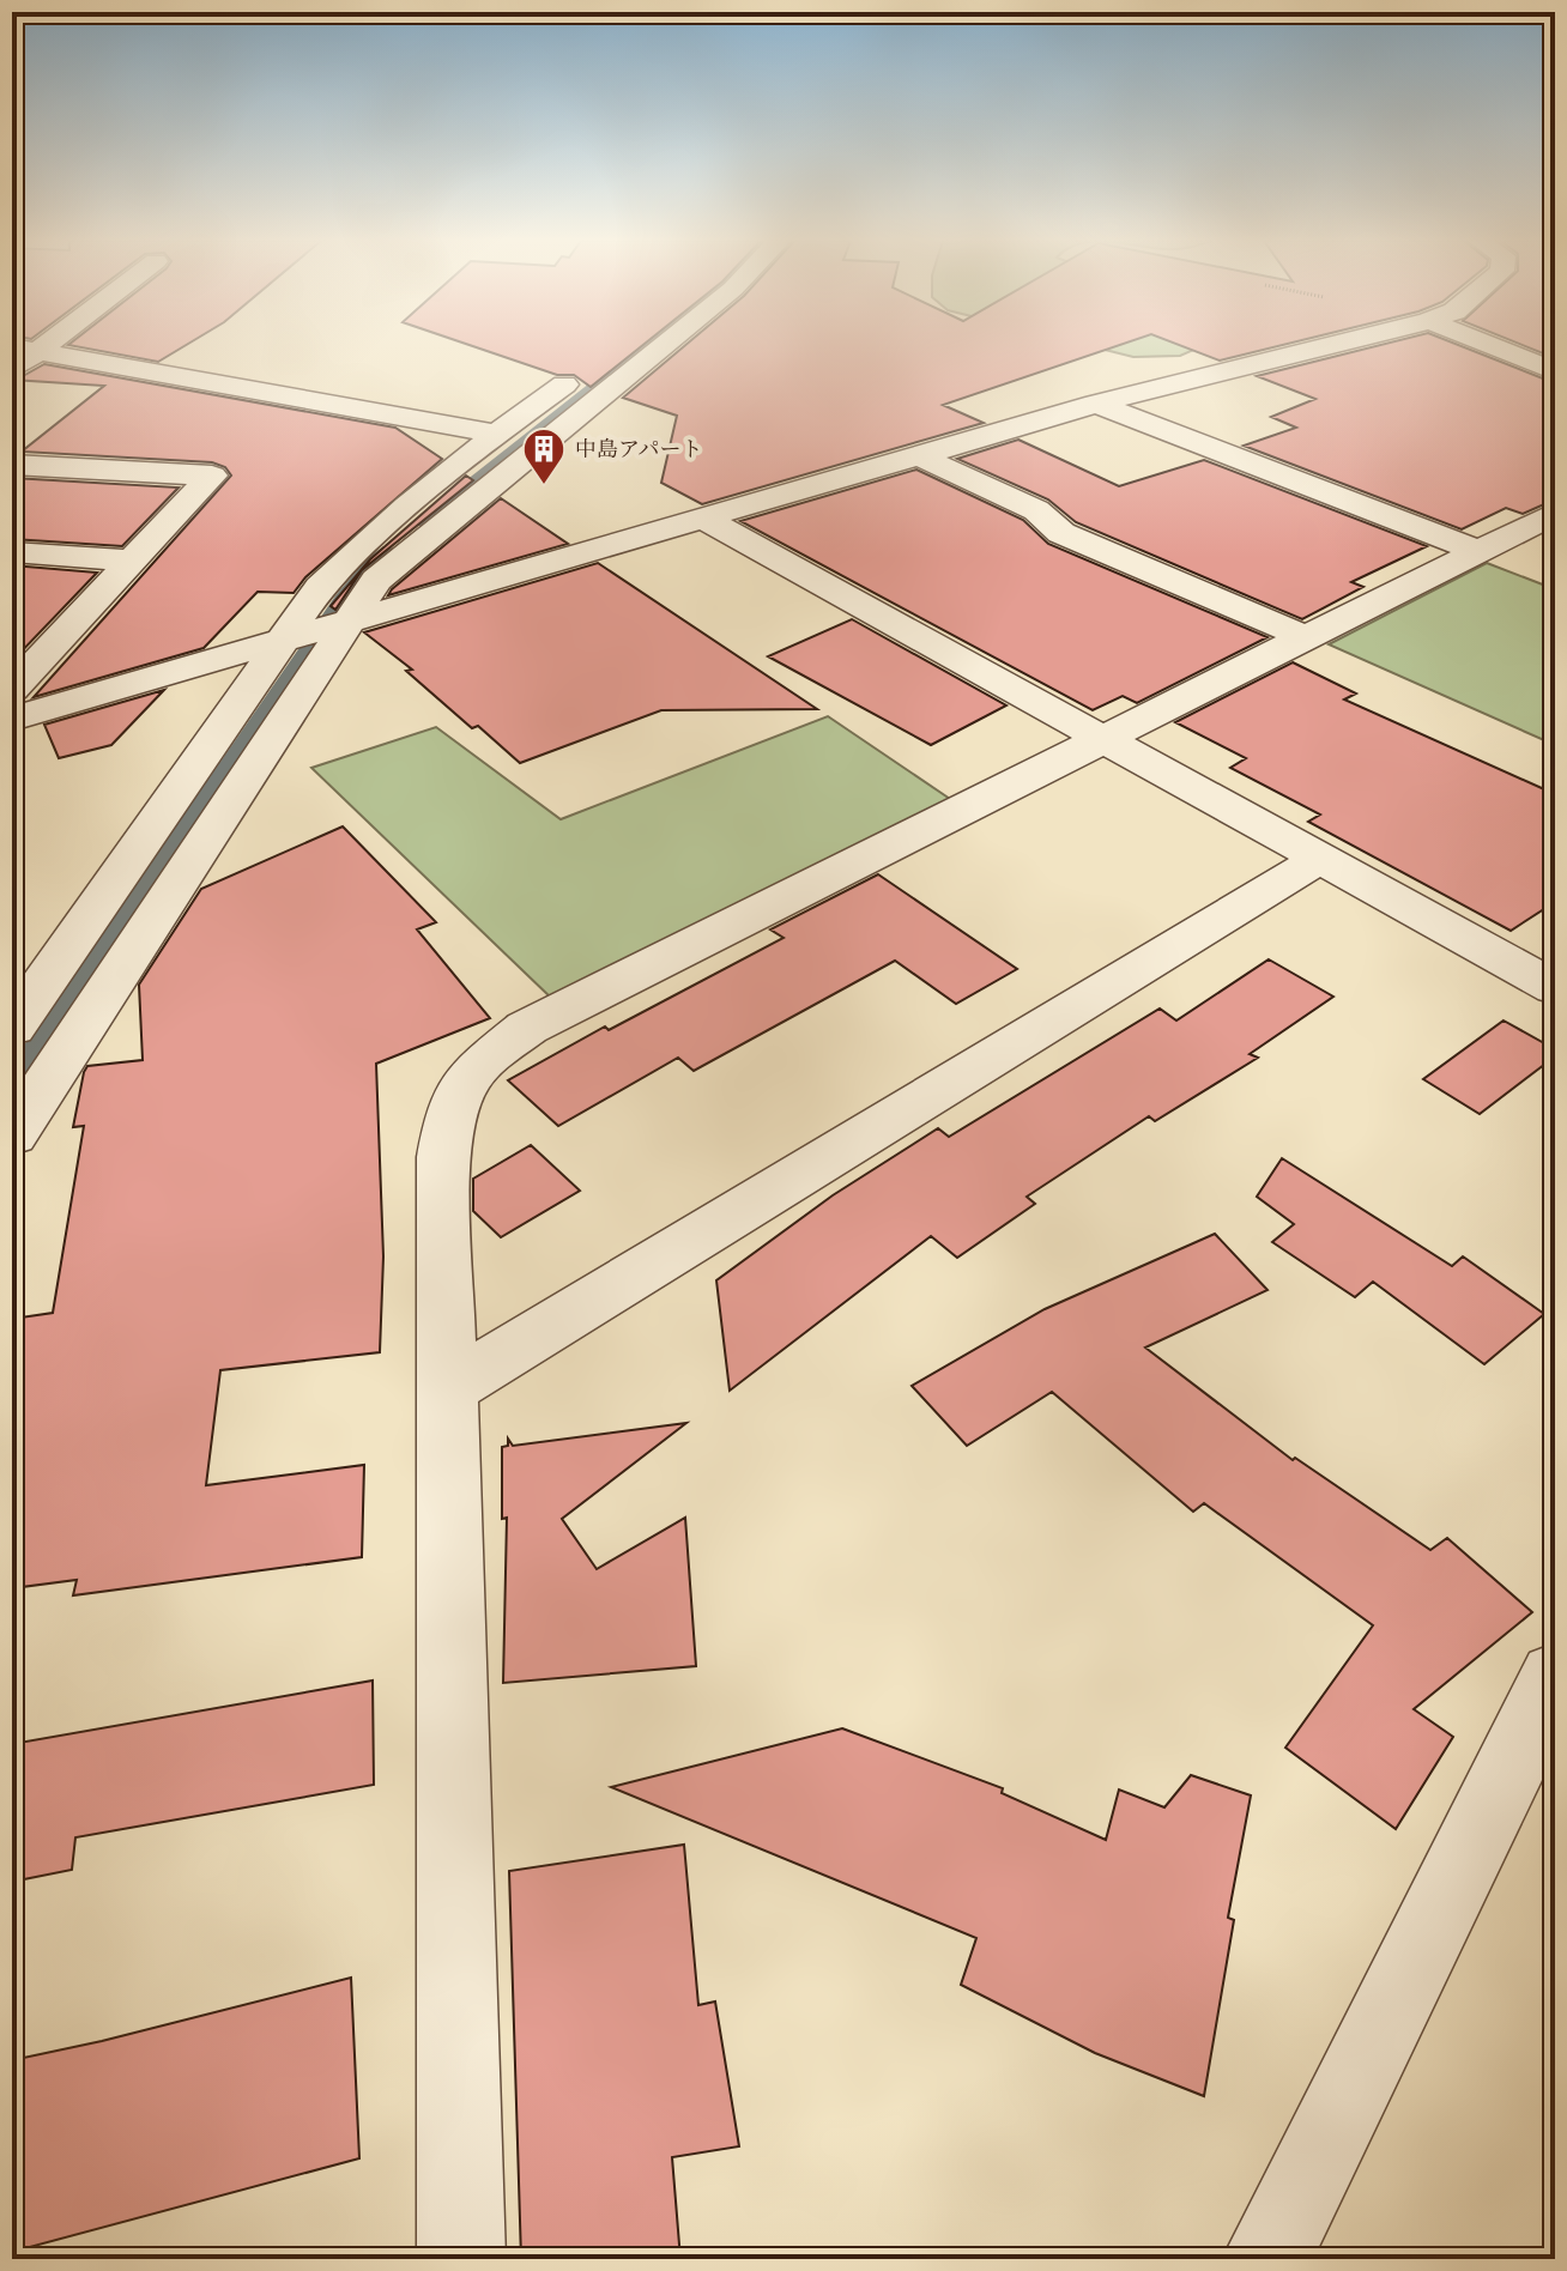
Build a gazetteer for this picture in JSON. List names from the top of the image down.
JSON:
{
  "places": {
    "building": ["中島アパート"]
  }
}
